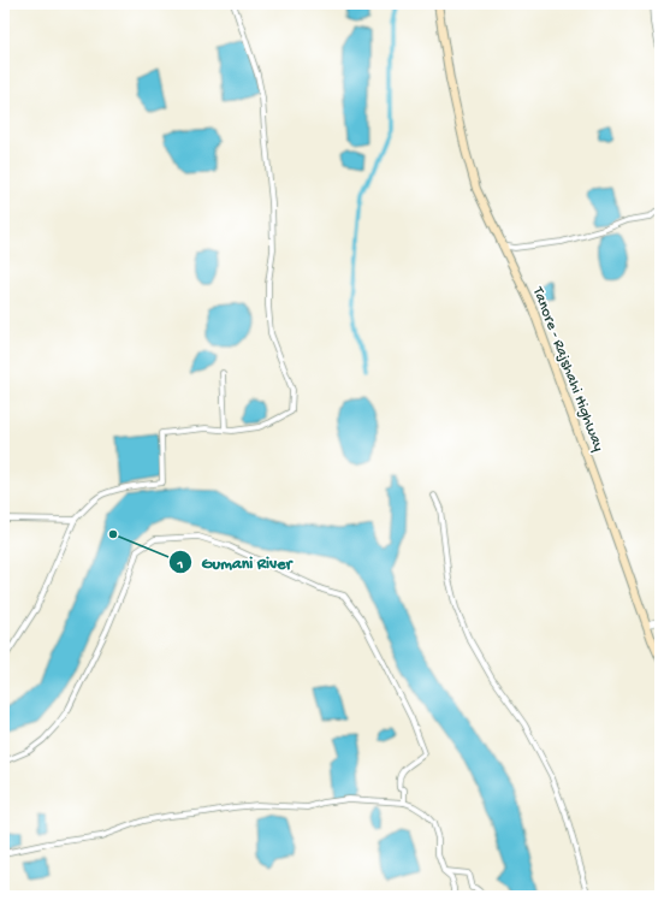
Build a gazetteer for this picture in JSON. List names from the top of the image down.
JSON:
{
  "streets": {
    "main road": ["Tanore - Rajshahi Highway"]
  },
  "places": ["Gumani River"]
}
